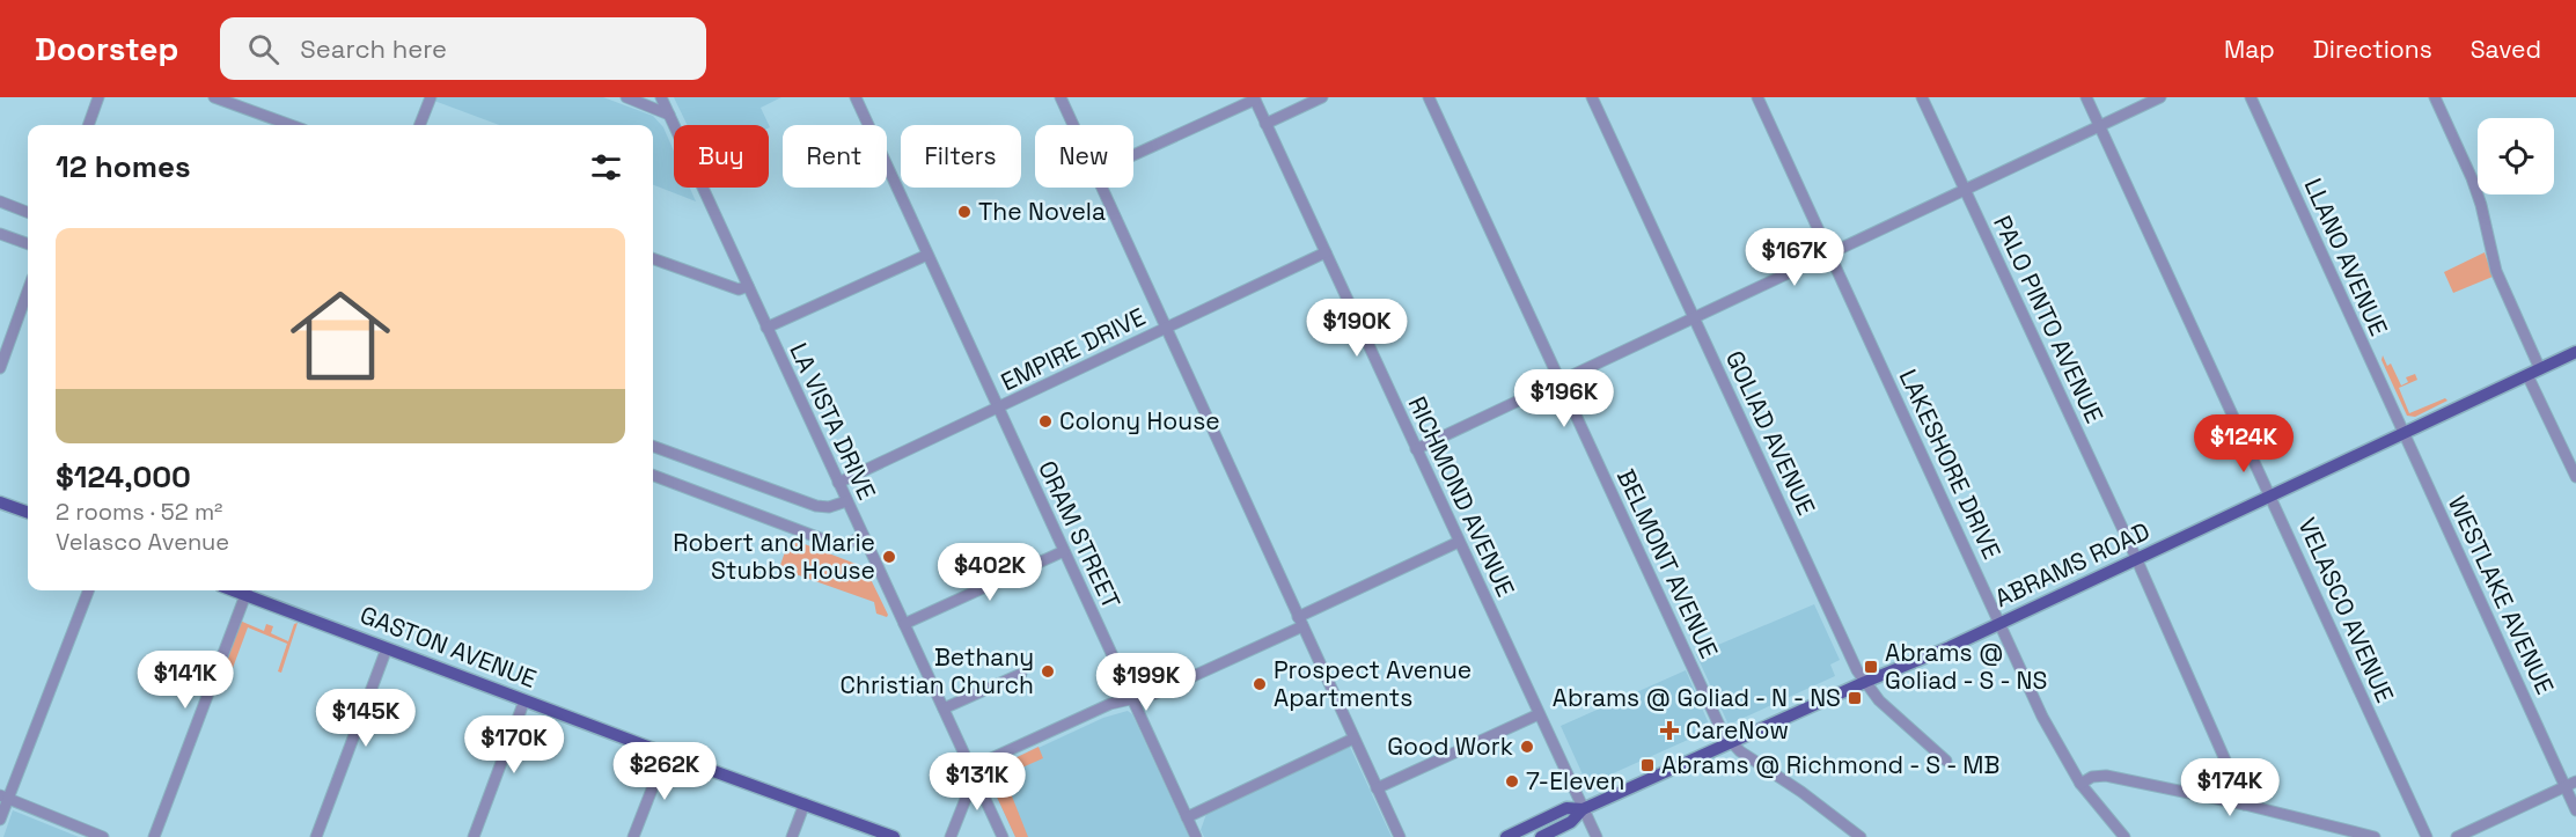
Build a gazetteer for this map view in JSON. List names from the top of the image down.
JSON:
{
  "streets": {
    "main road": ["ABRAMS ROAD", "GASTON AVENUE"],
    "street": [
      "LLANO AVENUE",
      "PALO PINTO AVENUE",
      "EMPIRE DRIVE",
      "LA VISTA DRIVE",
      "GOLIAD AVENUE",
      "LAKESHORE DRIVE",
      "RICHMOND AVENUE",
      "ORAM STREET",
      "BELMONT AVENUE",
      "WESTLAKE AVENUE",
      "VELASCO AVENUE"
    ]
  },
  "crossings": [
    ["LLANO AVENUE", "ABRAMS ROAD"],
    ["LLANO AVENUE", "WESTLAKE AVENUE"],
    ["PALO PINTO AVENUE", "ABRAMS ROAD"],
    ["EMPIRE DRIVE", "LA VISTA DRIVE"],
    ["EMPIRE DRIVE", "RICHMOND AVENUE"],
    ["EMPIRE DRIVE", "ORAM STREET"],
    ["GOLIAD AVENUE", "ABRAMS ROAD"],
    ["LAKESHORE DRIVE", "ABRAMS ROAD"],
    ["RICHMOND AVENUE", "ABRAMS ROAD"],
    ["BELMONT AVENUE", "ABRAMS ROAD"],
    ["ABRAMS ROAD", "WESTLAKE AVENUE"],
    ["ABRAMS ROAD", "VELASCO AVENUE"]
  ],
  "places": {
    "other": [
      "The Novela",
      "Colony House",
      "Robert and Marie Stubbs House",
      "Bethany Christian Church",
      "Prospect Avenue Apartments",
      "Good Work",
      "7-Eleven"
    ],
    "transit": ["Abrams @ Goliad - S - NS", "Abrams @ Goliad - N - NS", "Abrams @ Richmond - S - MB"],
    "health": ["CareNow"]
  },
  "page": {
    "header": "Doorstep",
    "search": "Search here",
    "nav": ["Map", "Directions", "Saved"],
    "chip": [
      "Buy",
      "Rent",
      "Filters",
      "New"
    ],
    "heading": "12 homes",
    "list": [
      {
        "name": "$124,000",
        "note": "2 rooms · 52 m² · Velasco Avenue"
      }
    ],
    "price": [
      "$167K",
      "$190K",
      "$196K",
      "$124K",
      "$402K",
      "$141K",
      "$199K",
      "$145K",
      "$170K",
      "$262K",
      "$131K",
      "$174K"
    ]
  }
}
